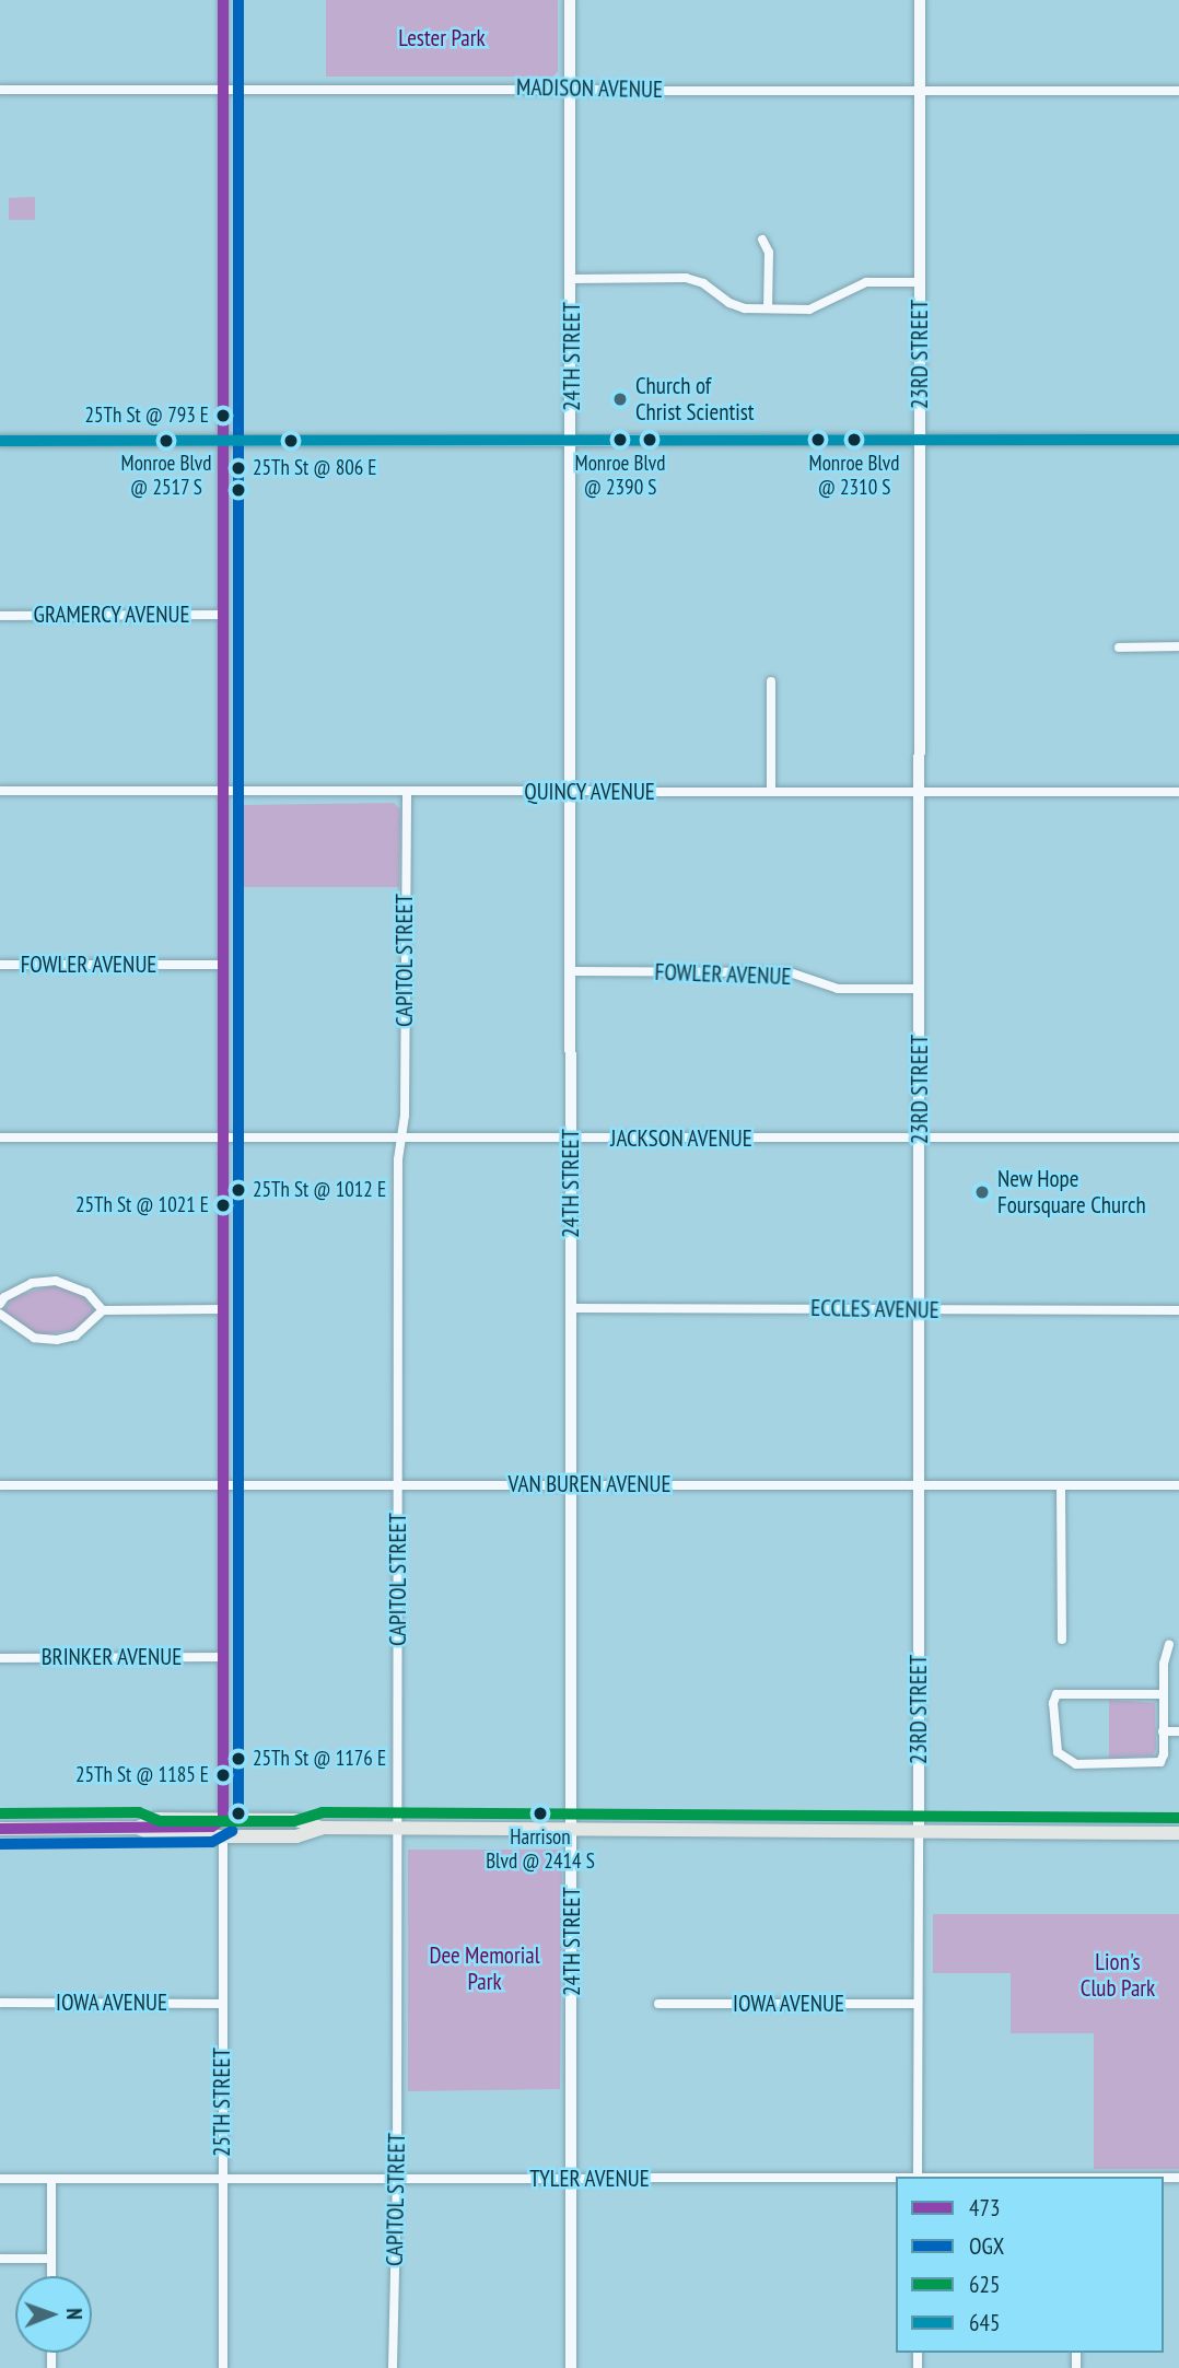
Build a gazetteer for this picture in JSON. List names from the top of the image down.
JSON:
{
  "streets": {
    "street": [
      "MADISON AVENUE",
      "23RD STREET",
      "24TH STREET",
      "GRAMERCY AVENUE",
      "QUINCY AVENUE",
      "CAPITOL STREET",
      "FOWLER AVENUE",
      "JACKSON AVENUE",
      "ECCLES AVENUE",
      "VAN BUREN AVENUE",
      "BRINKER AVENUE",
      "IOWA AVENUE",
      "25TH STREET",
      "TYLER AVENUE"
    ]
  },
  "crossings": [
    ["MADISON AVENUE", "23RD STREET"],
    ["MADISON AVENUE", "24TH STREET"],
    ["23RD STREET", "QUINCY AVENUE"],
    ["23RD STREET", "FOWLER AVENUE"],
    ["23RD STREET", "JACKSON AVENUE"],
    ["23RD STREET", "ECCLES AVENUE"],
    ["23RD STREET", "VAN BUREN AVENUE"],
    ["23RD STREET", "IOWA AVENUE"],
    ["24TH STREET", "QUINCY AVENUE"],
    ["24TH STREET", "FOWLER AVENUE"],
    ["24TH STREET", "JACKSON AVENUE"],
    ["24TH STREET", "ECCLES AVENUE"],
    ["24TH STREET", "VAN BUREN AVENUE"],
    ["24TH STREET", "TYLER AVENUE"],
    ["QUINCY AVENUE", "CAPITOL STREET"],
    ["CAPITOL STREET", "JACKSON AVENUE"],
    ["CAPITOL STREET", "VAN BUREN AVENUE"],
    ["CAPITOL STREET", "TYLER AVENUE"],
    ["IOWA AVENUE", "25TH STREET"],
    ["25TH STREET", "TYLER AVENUE"]
  ],
  "parks": ["Lester Park", "Dee Memorial Park", "Lion's Club Park"],
  "places": [
    "Church of Christ Scientist",
    "25Th St @ 793 E",
    "Monroe Blvd @ 2390 S",
    "Monroe Blvd @ 2310 S",
    "Monroe Blvd @ 2517 S",
    "25Th St @ 806 E",
    "25Th St @ 1012 E",
    "New Hope Foursquare Church",
    "25Th St @ 1021 E",
    "25Th St @ 1176 E",
    "25Th St @ 1185 E",
    "Harrison Blvd @ 2414 S"
  ],
  "lines": [
    "transit line 473",
    "transit line OGX",
    "transit line 645",
    "transit line 625"
  ],
  "legend": [
    "473",
    "OGX",
    "625",
    "645"
  ],
  "north": "right"
}
